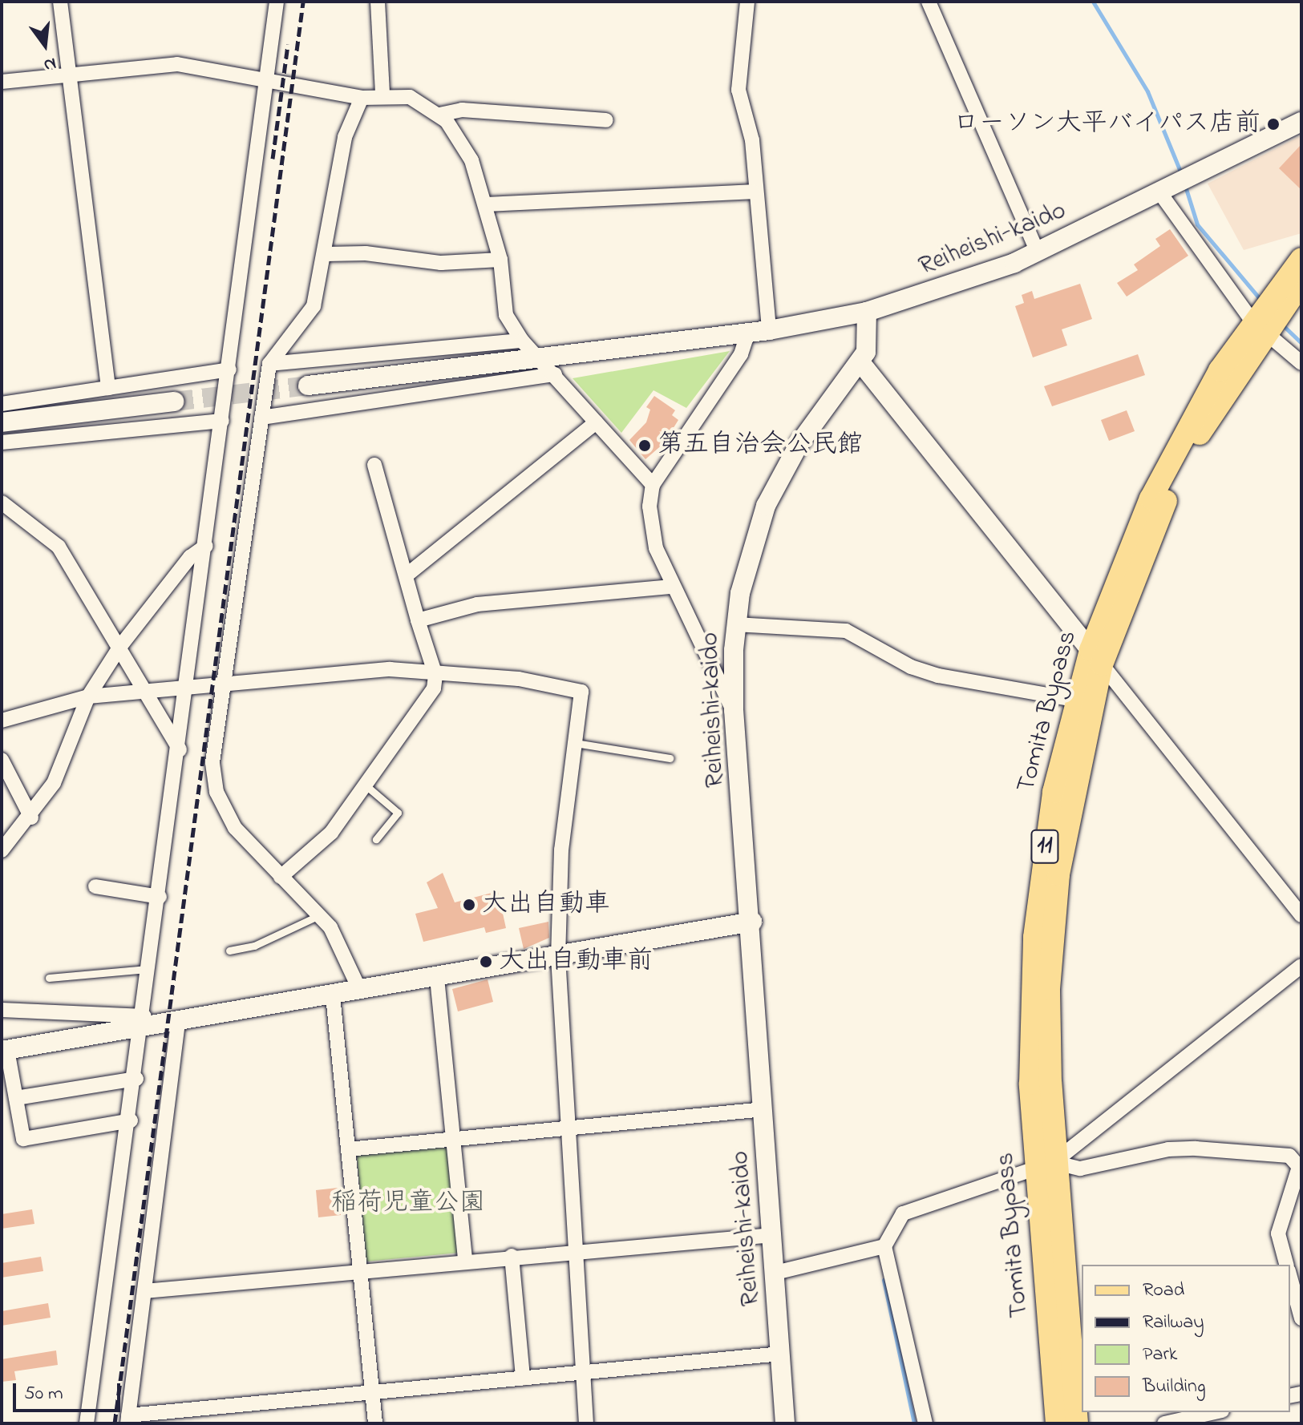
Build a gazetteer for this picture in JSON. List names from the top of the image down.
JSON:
{
  "streets": {
    "main road": ["Tomita Bypass", "11"],
    "street": ["Reiheishi-kaido"]
  },
  "parks": ["稲荷児童公園"],
  "places": [
    "ローソン大平バイパス店前",
    "第五自治会公民館",
    "大出自動車",
    "大出自動車前"
  ],
  "legend": [
    "Road",
    "Railway",
    "Park",
    "Building"
  ],
  "scale_bar": "50 m",
  "north": "bottom"
}
